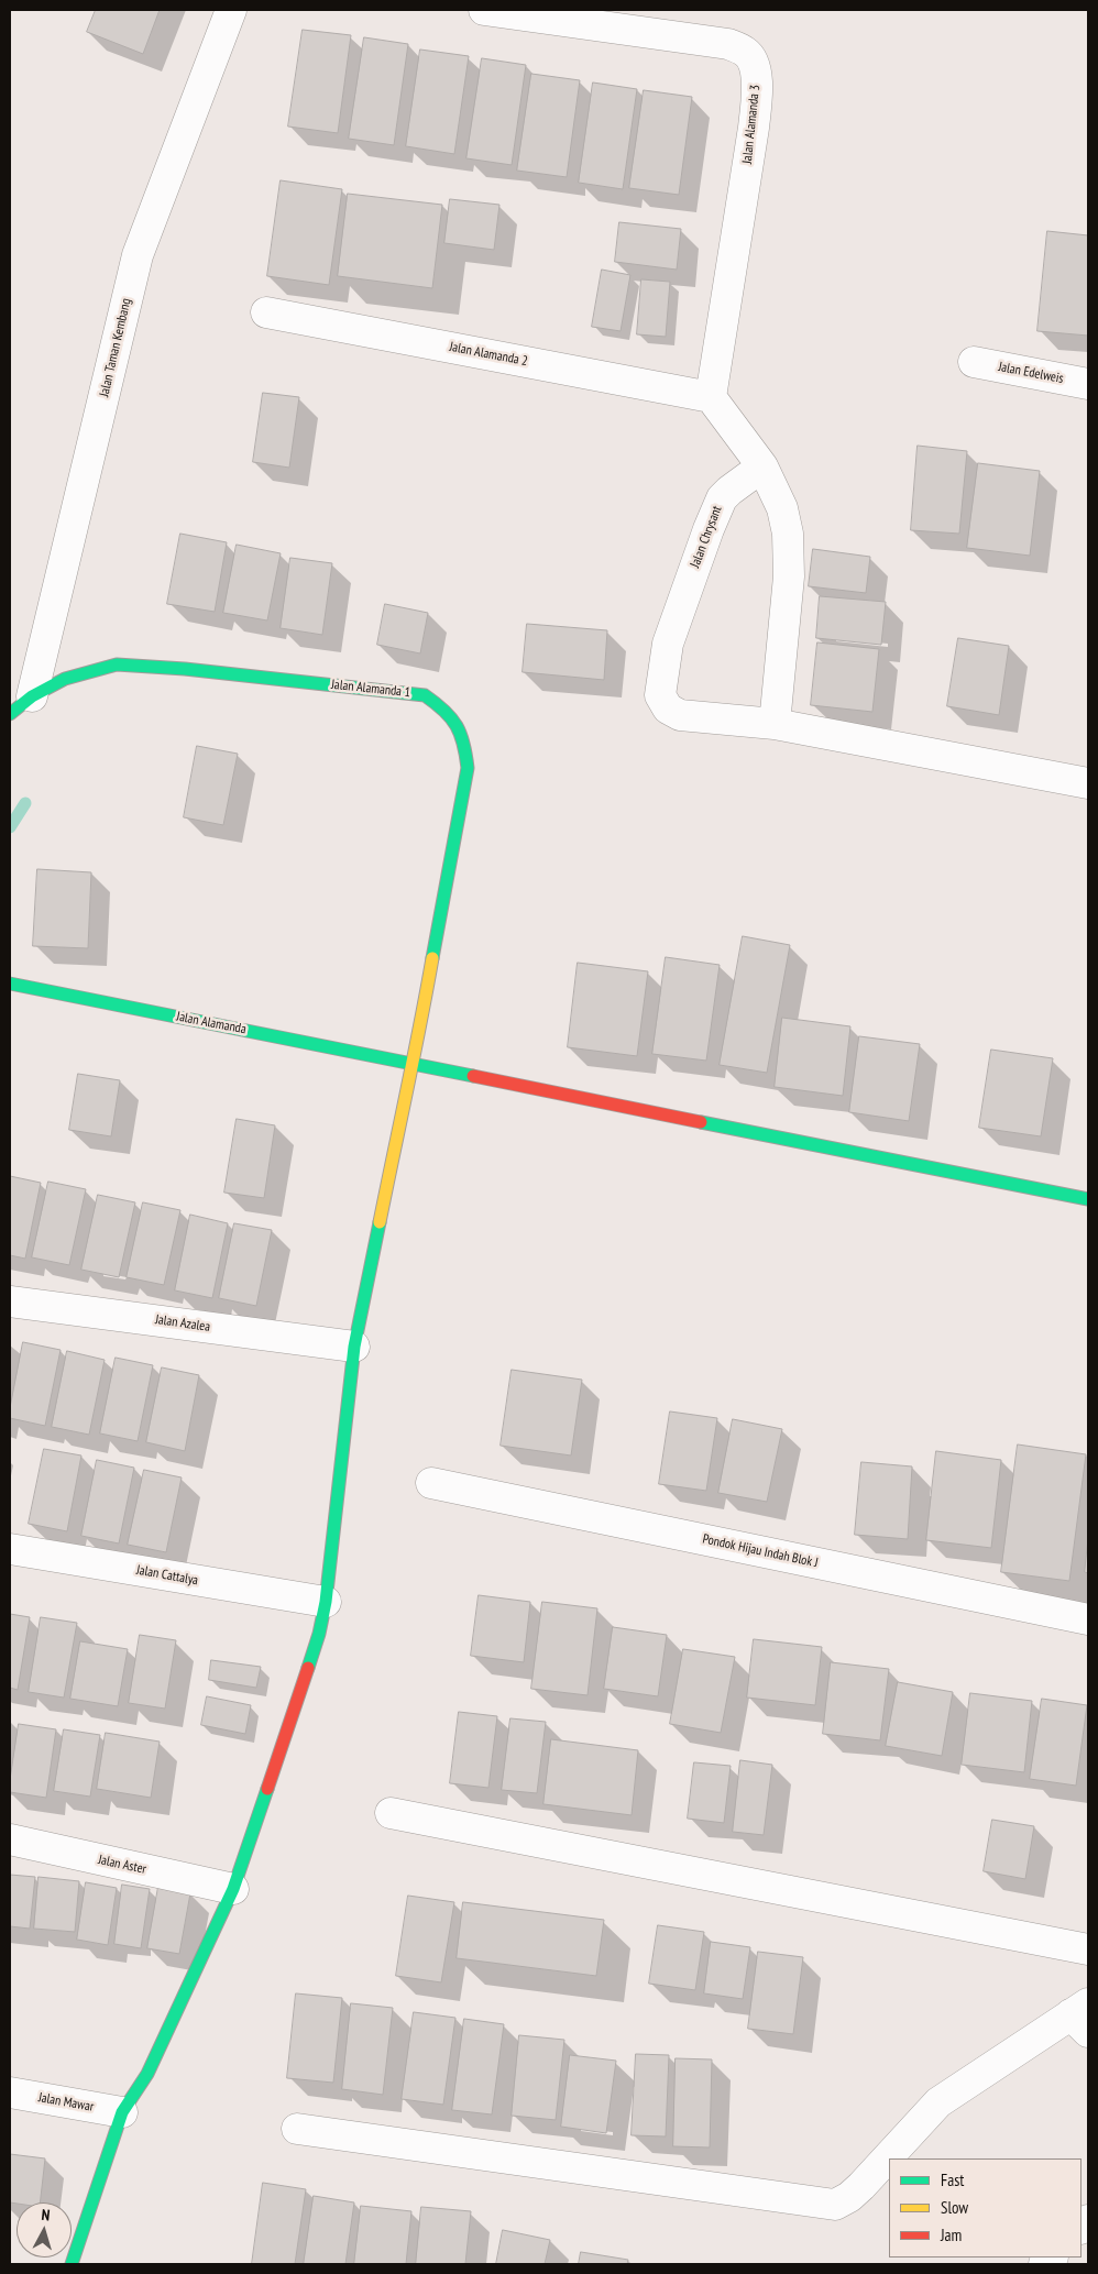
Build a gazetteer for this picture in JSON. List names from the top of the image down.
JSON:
{
  "streets": {
    "street": [
      "Jalan Alamanda 3",
      "Jalan Taman Kembang",
      "Jalan Alamanda 2",
      "Jalan Edelweis",
      "Jalan Chrysant",
      "Jalan Alamanda 1",
      "Jalan Alamanda",
      "Jalan Azalea",
      "Pondok Hijau Indah Blok J",
      "Jalan Cattalya",
      "Jalan Aster",
      "Jalan Mawar"
    ]
  },
  "crossings": [
    ["Jalan Alamanda 3", "Jalan Alamanda 2"],
    ["Jalan Taman Kembang", "Jalan Alamanda 1"],
    ["Jalan Alamanda 1", "Jalan Alamanda"],
    ["Jalan Alamanda 1", "Jalan Azalea"],
    ["Jalan Alamanda 1", "Jalan Cattalya"],
    ["Jalan Alamanda 1", "Jalan Aster"],
    ["Jalan Alamanda 1", "Jalan Mawar"]
  ],
  "legend": ["Fast", "Slow", "Jam"],
  "north": "top"
}
